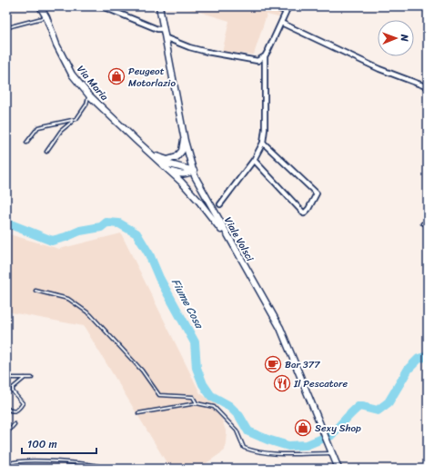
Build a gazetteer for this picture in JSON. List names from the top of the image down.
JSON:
{
  "streets": {
    "main road": ["Via Maria", "Viale Volsci"]
  },
  "water": ["Fiume Cosa"],
  "places": {
    "shop": ["Peugeot Motorlazio", "Sexy Shop"],
    "cafe": ["Bar 377"],
    "restaurant": ["Il Pescatore"]
  },
  "scale_bar": "100 m",
  "north": "right"
}
